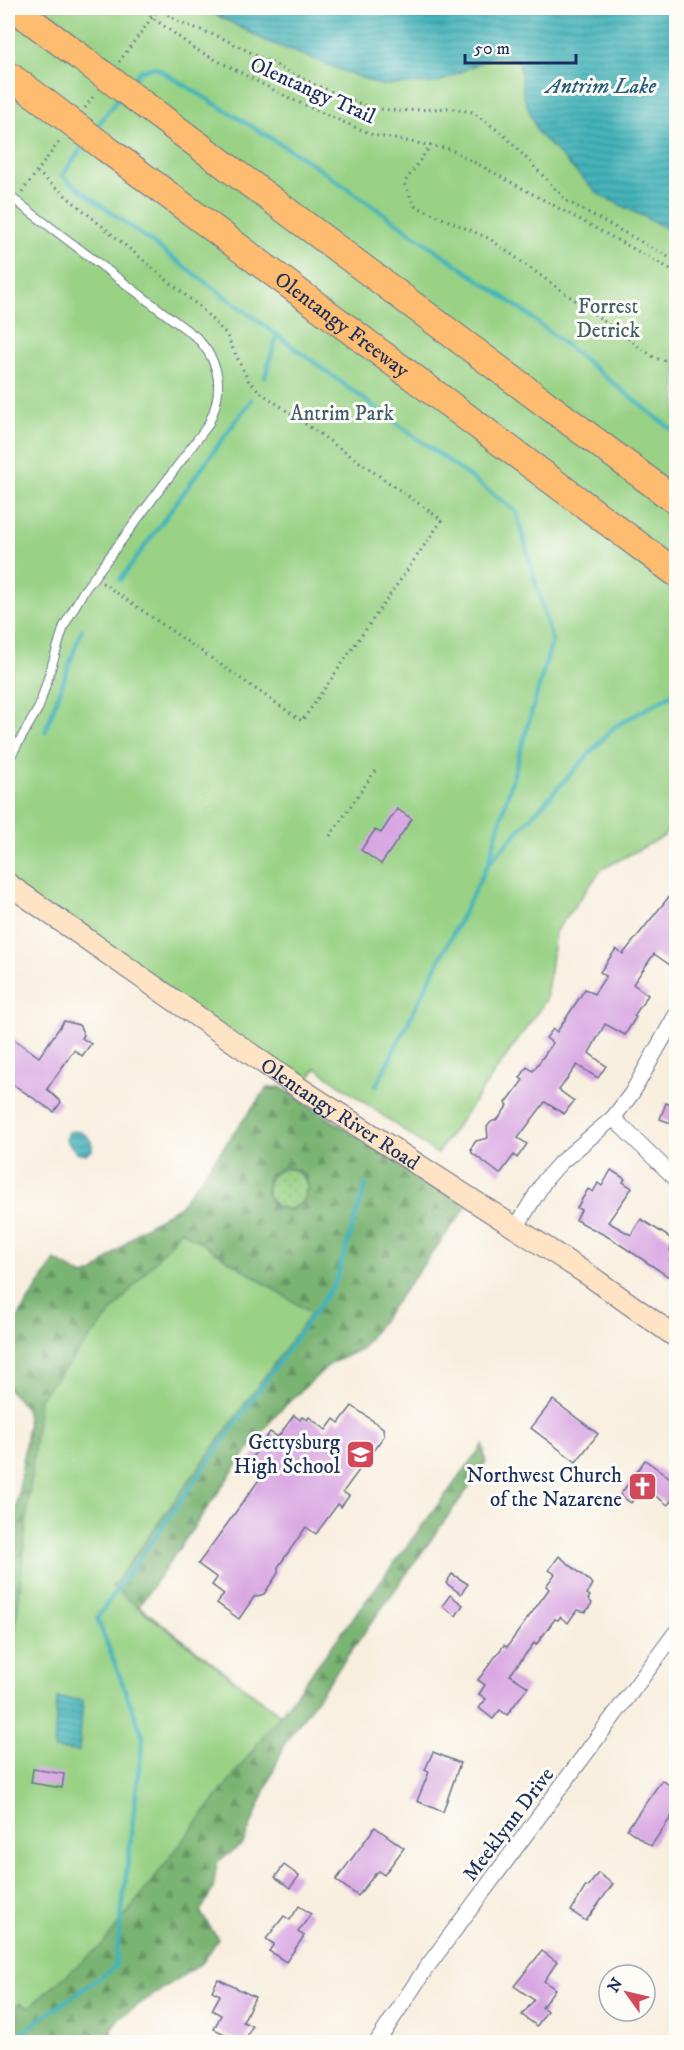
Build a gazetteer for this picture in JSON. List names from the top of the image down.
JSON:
{
  "streets": {
    "highway": ["Olentangy Freeway"],
    "main road": ["Olentangy River Road"],
    "street": ["Meeklynn Drive"],
    "path": ["Olentangy Trail"]
  },
  "water": ["Antrim Lake"],
  "parks": ["Forrest Detrick", "Antrim Park"],
  "places": {
    "school or university": ["Gettysburg High School"],
    "church": ["Northwest Church of the Nazarene"]
  },
  "scale_bar": "50 m",
  "north": "top left"
}
